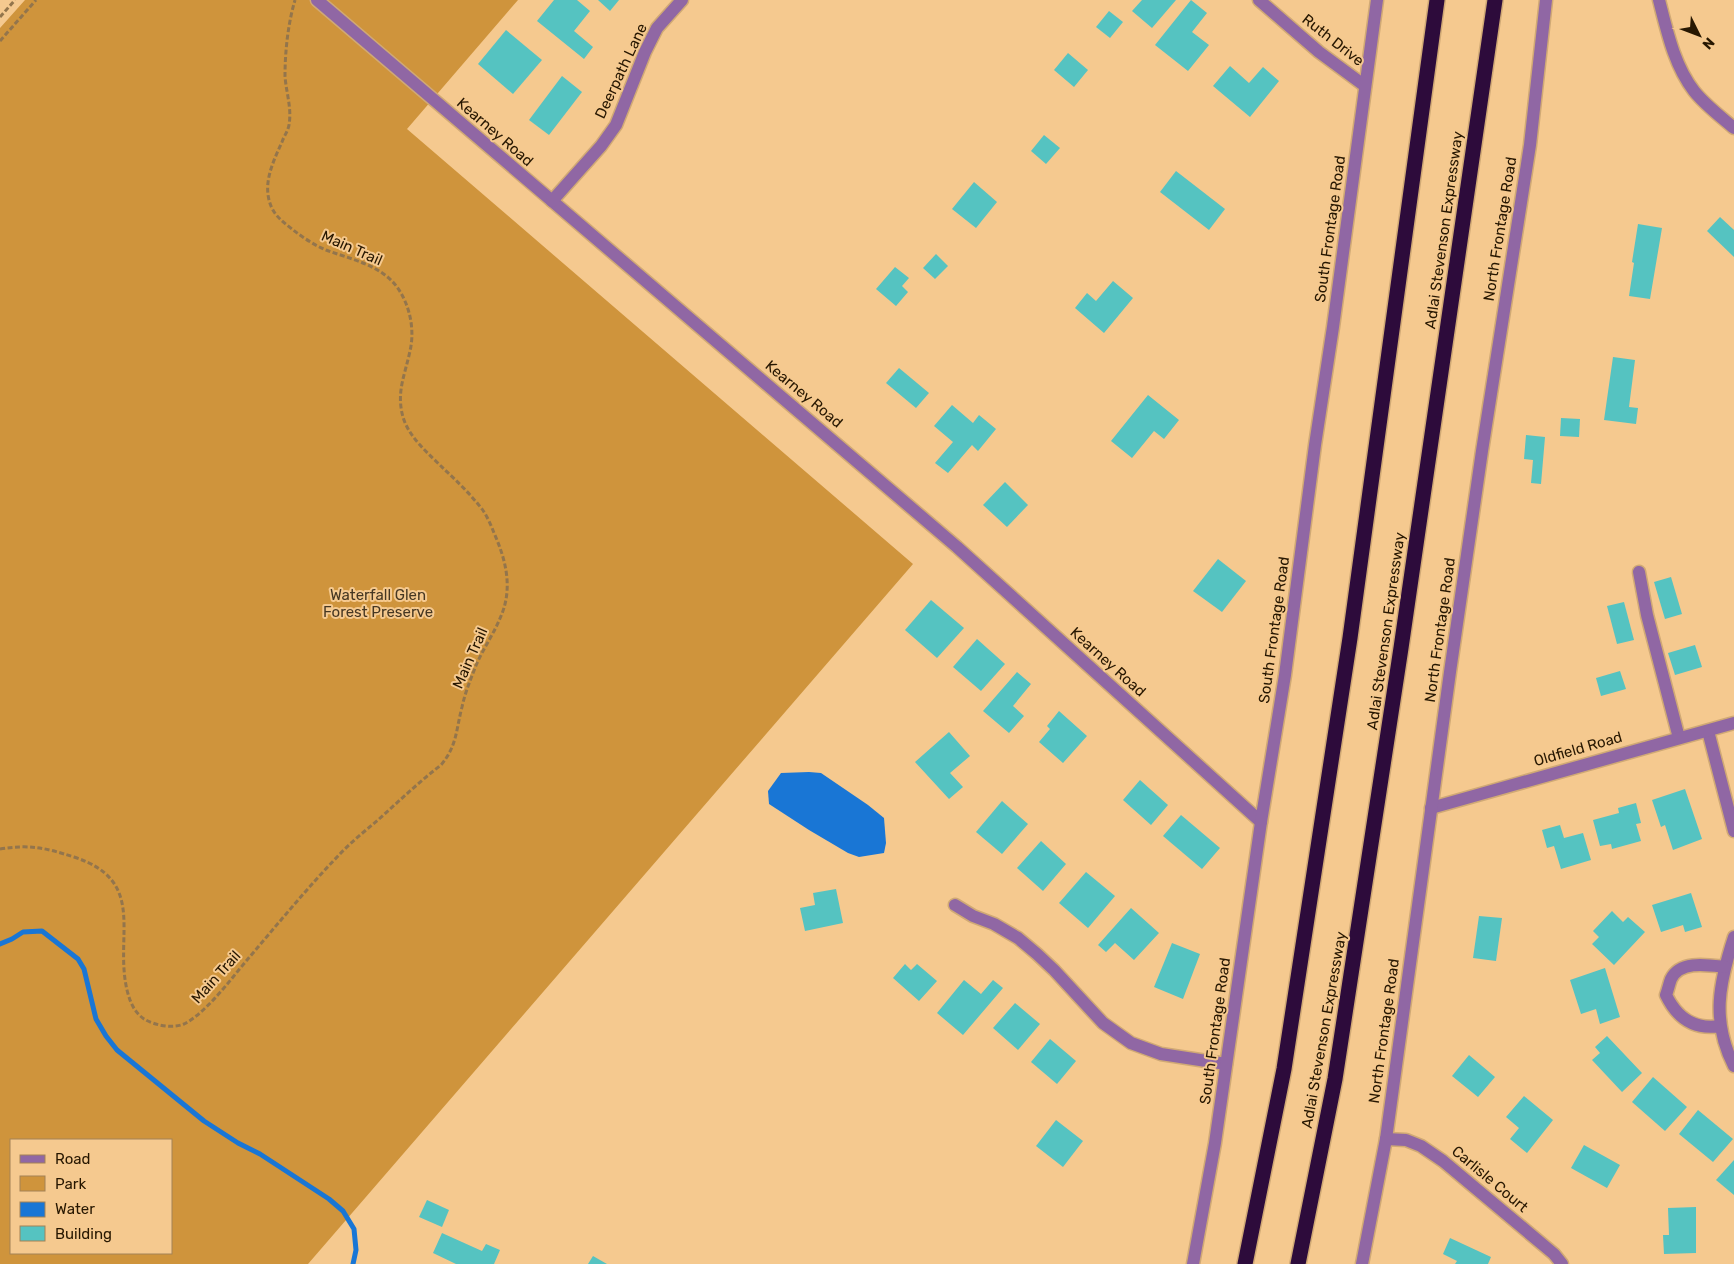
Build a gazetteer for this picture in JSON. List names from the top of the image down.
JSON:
{
  "streets": {
    "highway": ["Adlai Stevenson Expressway"],
    "street": [
      "Ruth Drive",
      "Deerpath Lane",
      "Kearney Road",
      "South Frontage Road",
      "North Frontage Road",
      "Oldfield Road",
      "Carlisle Court"
    ],
    "path": ["Main Trail"]
  },
  "crossings": [
    ["Ruth Drive", "South Frontage Road"],
    ["Deerpath Lane", "Kearney Road"],
    ["Kearney Road", "South Frontage Road"],
    ["North Frontage Road", "Oldfield Road"],
    ["North Frontage Road", "Carlisle Court"]
  ],
  "parks": ["Waterfall Glen Forest Preserve"],
  "legend": [
    "Road",
    "Park",
    "Water",
    "Building"
  ],
  "north": "bottom right"
}
